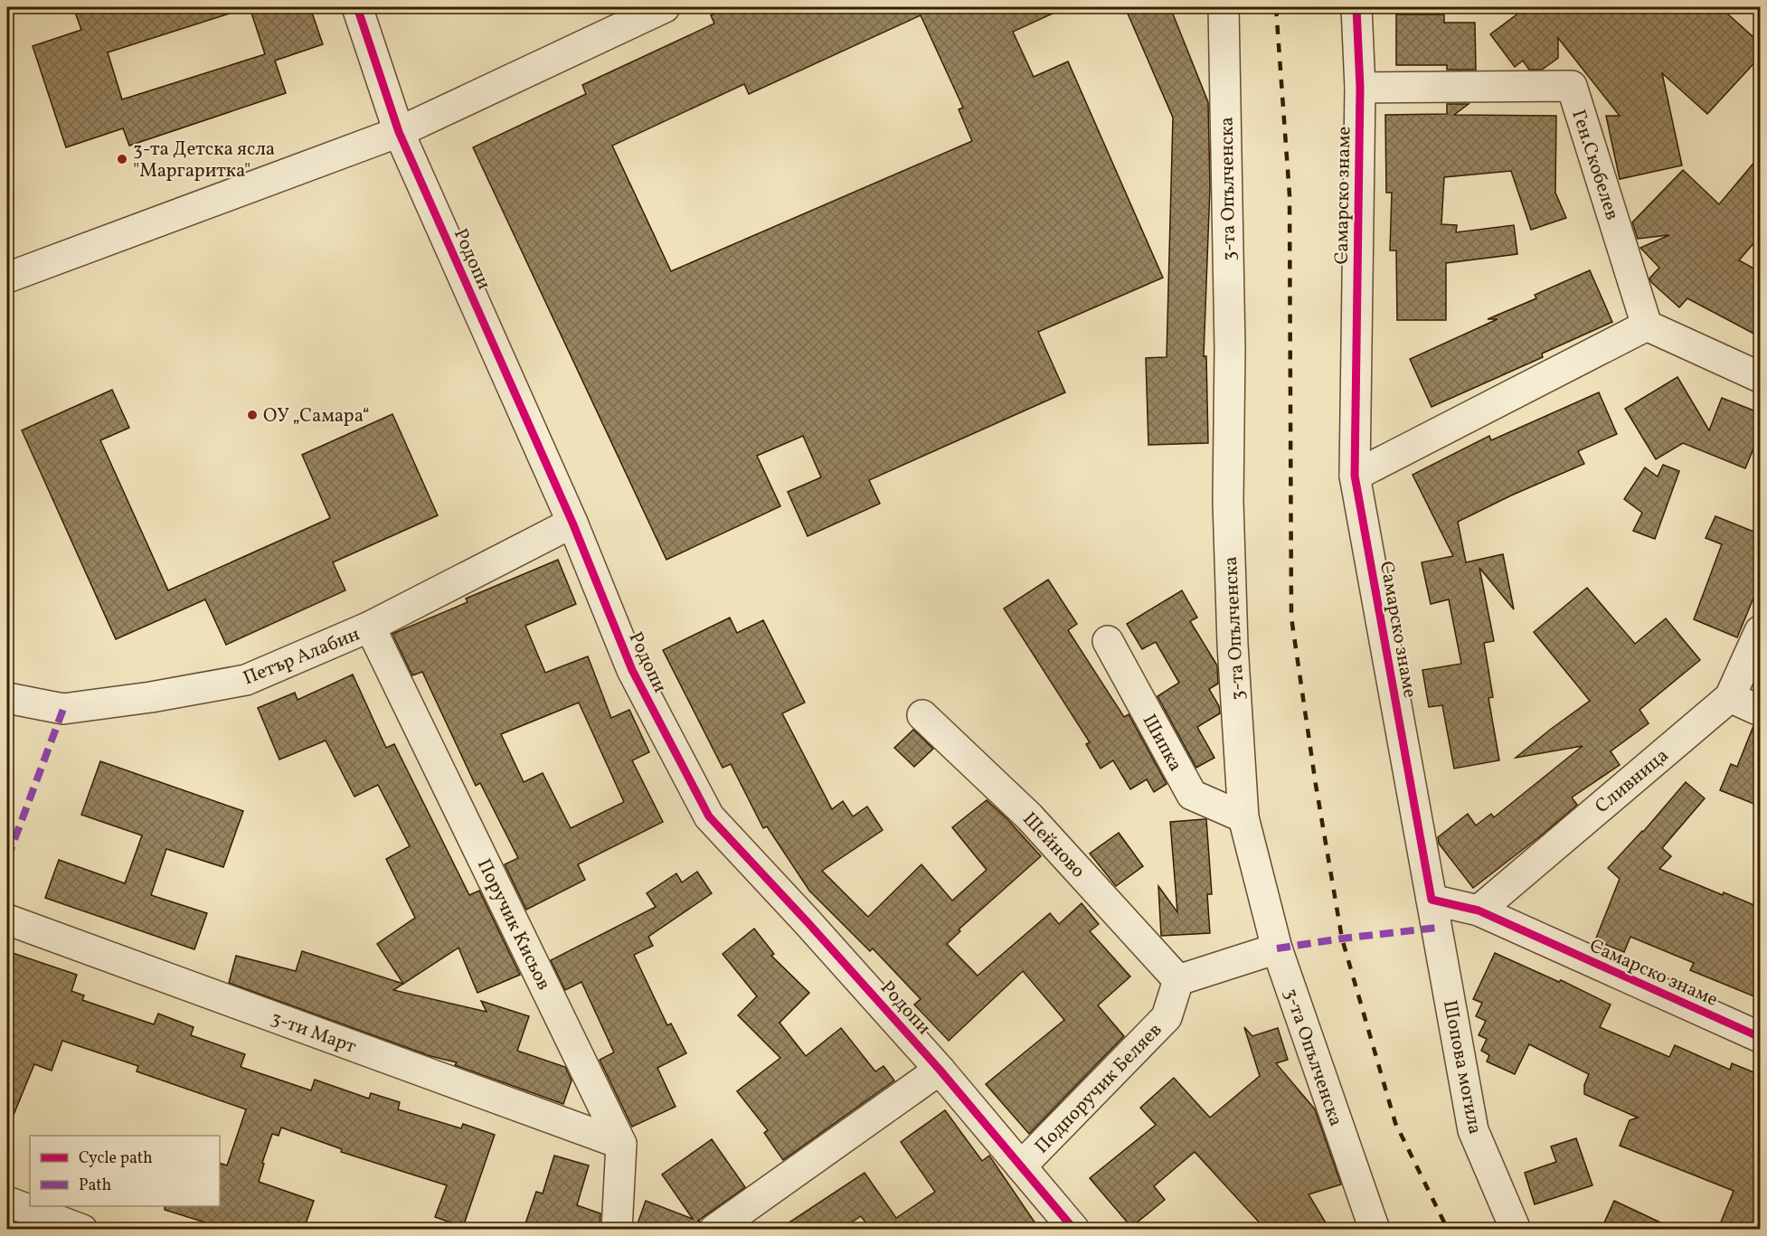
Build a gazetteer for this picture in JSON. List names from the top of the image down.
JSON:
{
  "streets": {
    "street": [
      "Ген.Скобелев",
      "3-та Опълченска",
      "Самарско знаме",
      "Родопи",
      "Петър Алабин",
      "Шипка",
      "Сливница",
      "Шейново",
      "Поручик Кисьов",
      "3-ти Март",
      "Шопова могила",
      "Подпоручик Беляев"
    ]
  },
  "crossings": [
    ["Ген.Скобелев", "Самарско знаме"],
    ["3-та Опълченска", "Шипка"],
    ["Самарско знаме", "Сливница"],
    ["Самарско знаме", "Шопова могила"],
    ["Родопи", "Петър Алабин"],
    ["Родопи", "Подпоручик Беляев"],
    ["Петър Алабин", "Поручик Кисьов"],
    ["Шейново", "Подпоручик Беляев"],
    ["Поручик Кисьов", "3-ти Март"]
  ],
  "places": ["3-та Детска ясла \"Маргаритка\"", "ОУ „Самара“"],
  "legend": ["Cycle path", "Path"]
}
